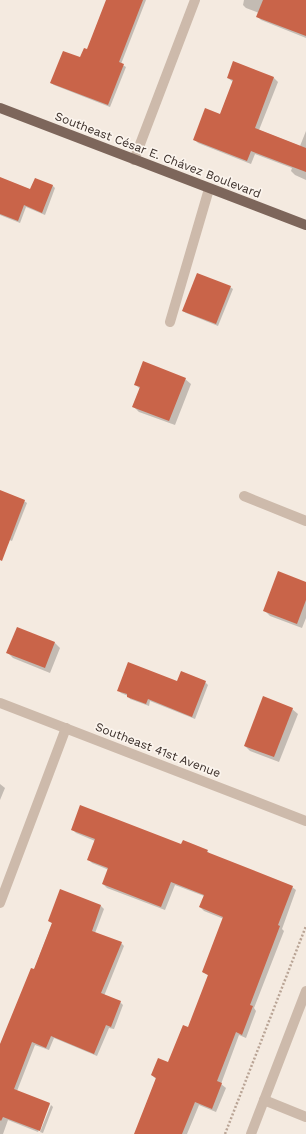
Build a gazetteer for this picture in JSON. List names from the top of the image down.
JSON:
{
  "streets": {
    "main road": ["Southeast César E. Chávez Boulevard"],
    "street": ["Southeast 41st Avenue"]
  }
}
